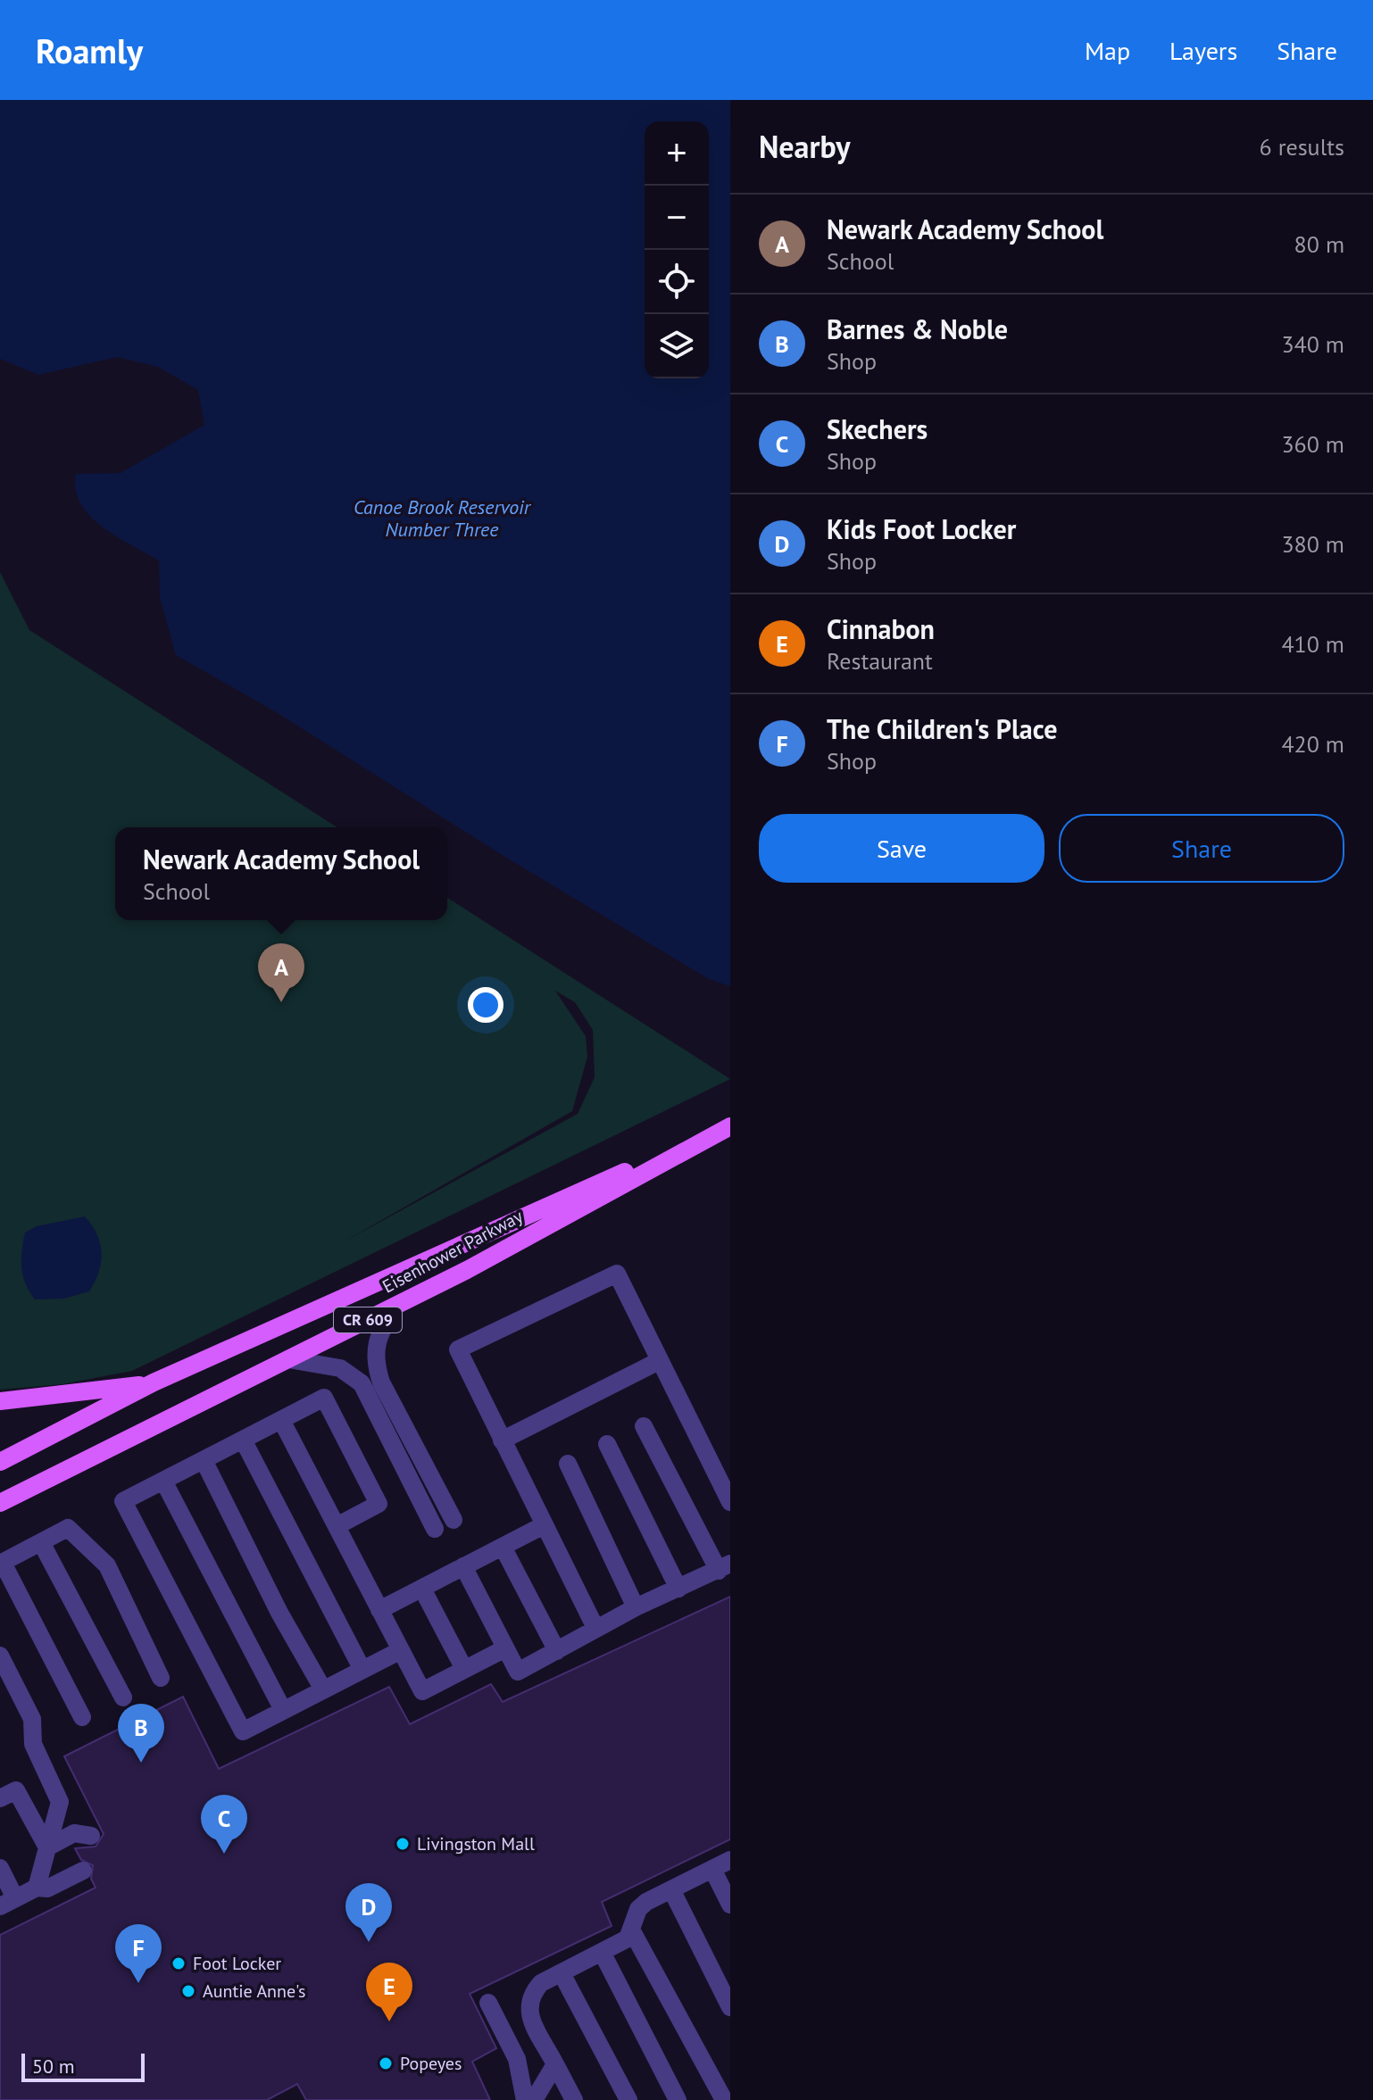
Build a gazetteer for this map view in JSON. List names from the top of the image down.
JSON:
{
  "streets": {
    "main road": ["Eisenhower Parkway", "CR 609"]
  },
  "water": ["Canoe Brook Reservoir Number Three"],
  "places": [
    "Livingston Mall",
    "Foot Locker",
    "Auntie Anne's",
    "Popeyes"
  ],
  "scale_bar": "50 m",
  "page": {
    "header": "Roamly",
    "nav": ["Map", "Layers", "Share"],
    "heading": ["Nearby", "6 results"],
    "map_buttons": ["+", "−"],
    "list": [
      {
        "mark": "A",
        "name": "Newark Academy School",
        "note": "School",
        "value": "80 m"
      },
      {
        "mark": "B",
        "name": "Barnes & Noble",
        "note": "Shop",
        "value": "340 m"
      },
      {
        "mark": "C",
        "name": "Skechers",
        "note": "Shop",
        "value": "360 m"
      },
      {
        "mark": "D",
        "name": "Kids Foot Locker",
        "note": "Shop",
        "value": "380 m"
      },
      {
        "mark": "E",
        "name": "Cinnabon",
        "note": "Restaurant",
        "value": "410 m"
      },
      {
        "mark": "F",
        "name": "The Children's Place",
        "note": "Shop",
        "value": "420 m"
      }
    ],
    "buttons": ["Save", "Share"],
    "popup": ["Newark Academy School", "School"],
    "pins": [
      "A",
      "B",
      "C",
      "D",
      "F",
      "E"
    ],
    "scale": "50 m"
  }
}
